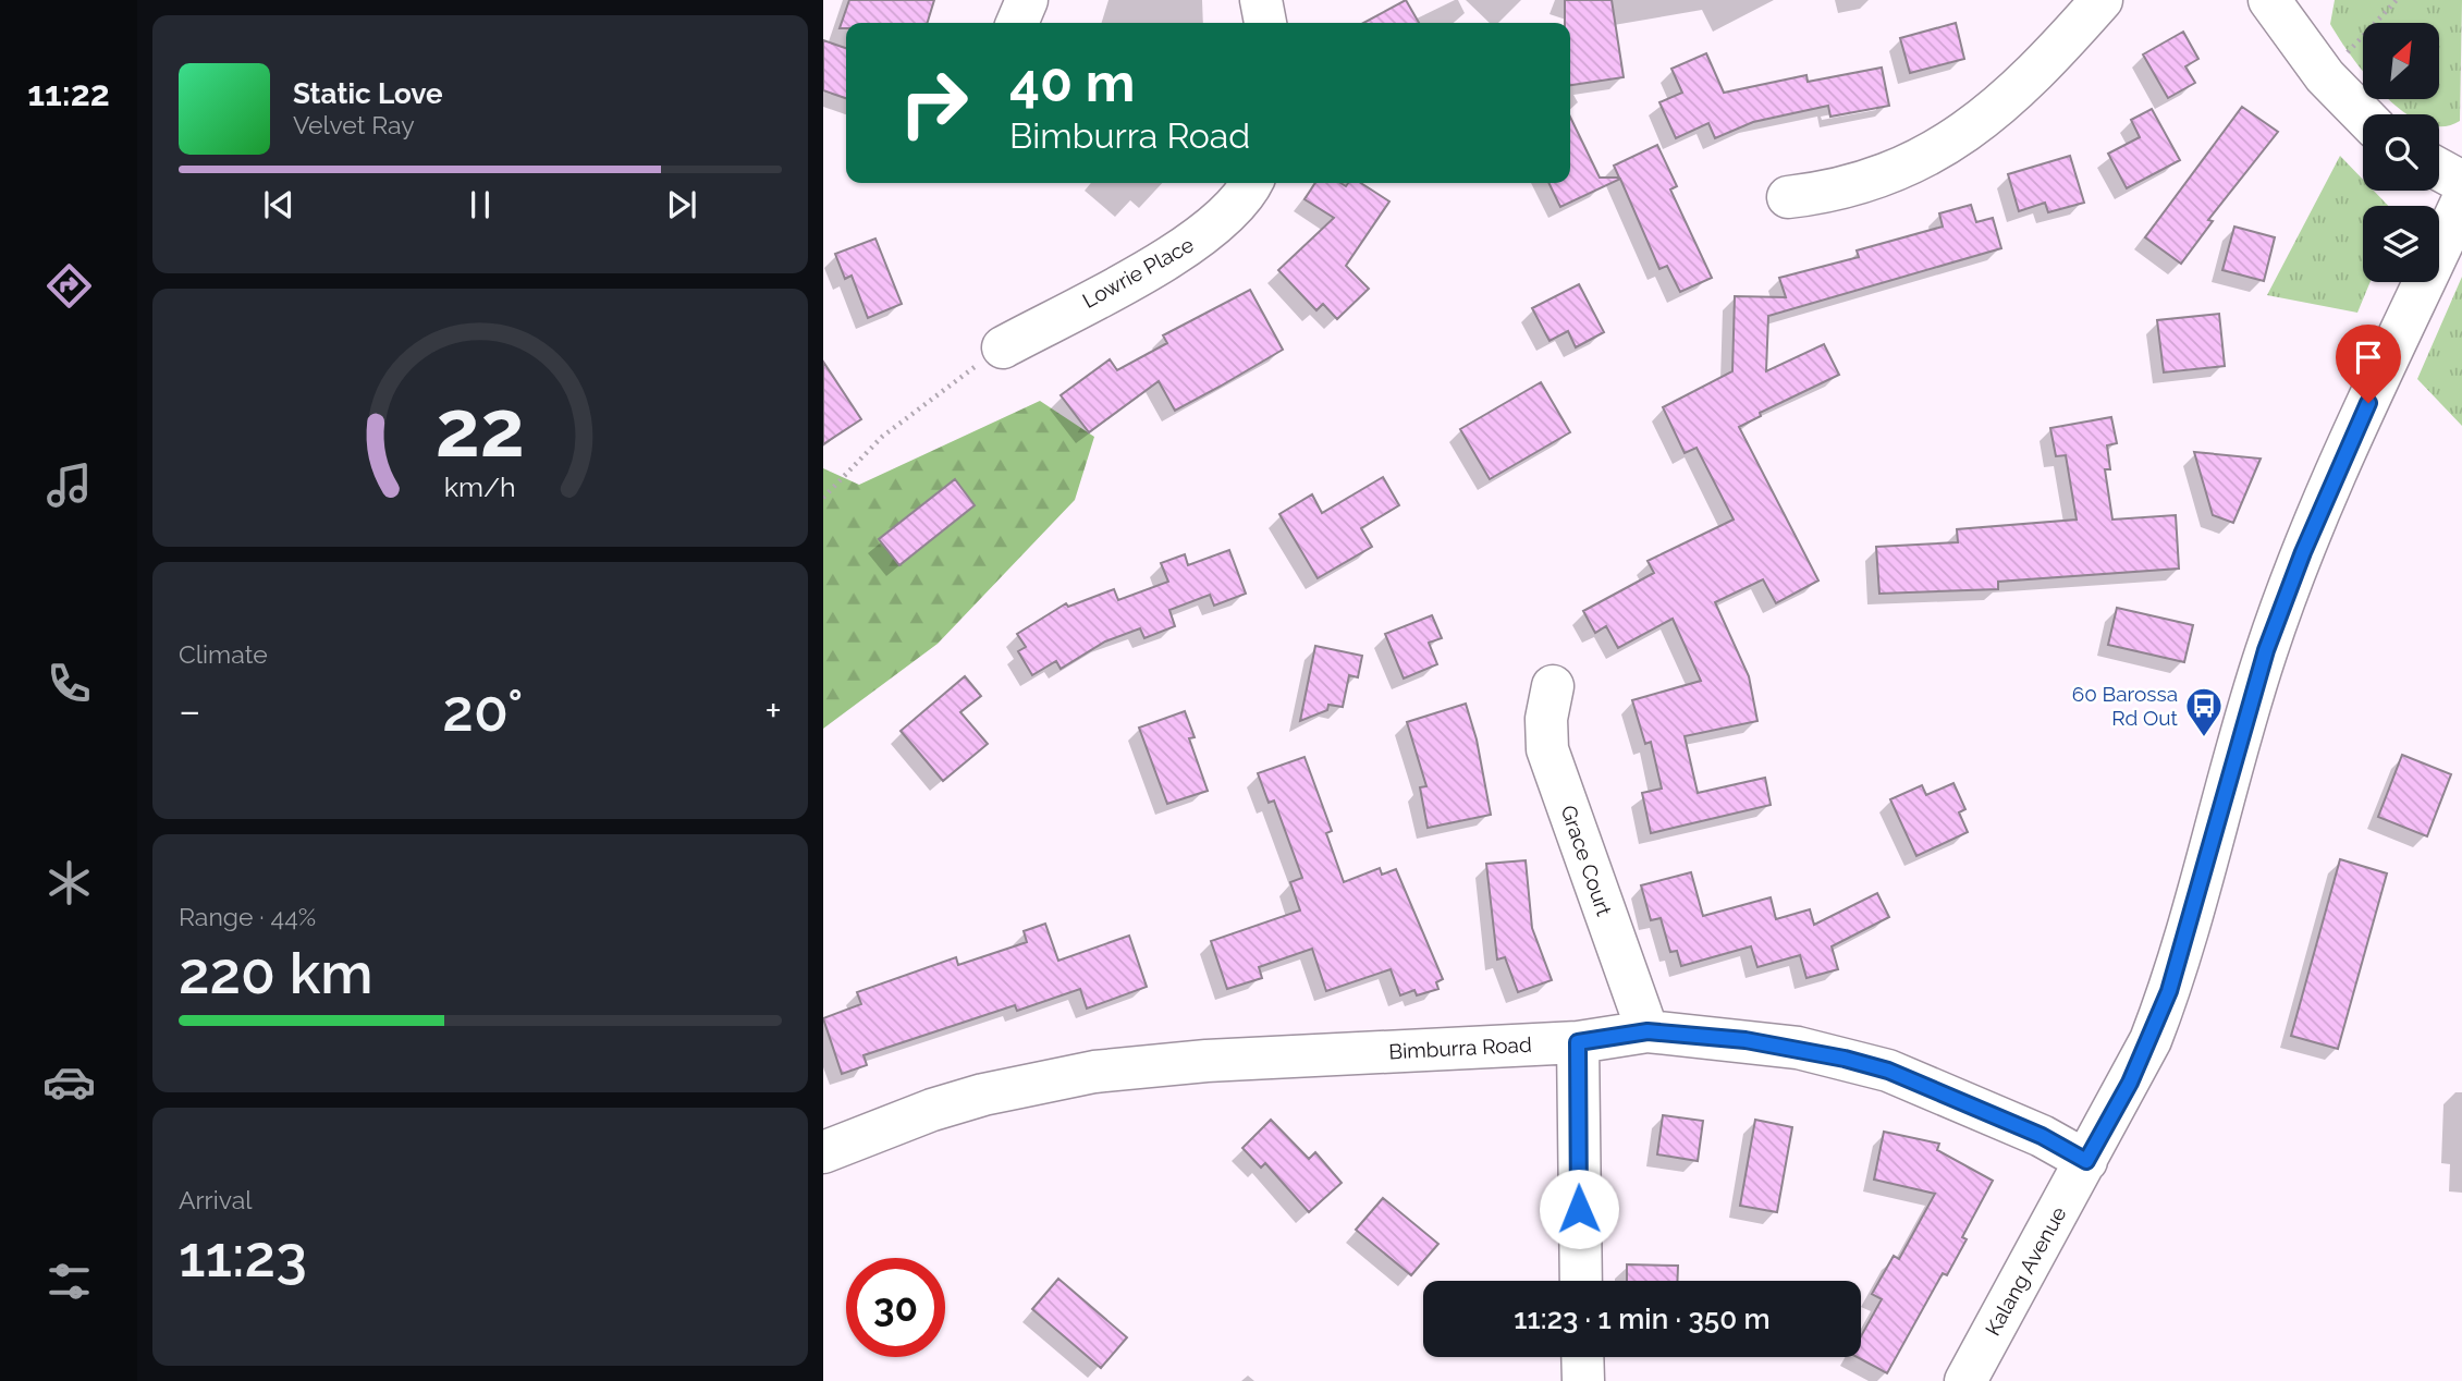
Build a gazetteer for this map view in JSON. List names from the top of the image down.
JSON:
{
  "streets": {
    "street": [
      "Lowrie Place",
      "Grace Court",
      "Bimburra Road",
      "Kalang Avenue"
    ]
  },
  "crossings": [
    ["Grace Court", "Bimburra Road"],
    ["Bimburra Road", "Kalang Avenue"]
  ],
  "places": {
    "bus stop": ["60 Barossa Rd Out"]
  },
  "north": "top right",
  "page": {
    "tabs": "11:22",
    "turn": ["40 m", "Bimburra Road"],
    "song": ["Static Love", "Velvet Ray"],
    "tile": [
      "Climate",
      ["Range · 44%", "220 km"],
      ["Arrival", "11:23"]
    ],
    "heat": ["−", "20°", "+"],
    "limit": "30",
    "trip": "11:23 · 1 min · 350 m",
    "gauge": ["22", "km/h"]
  }
}
